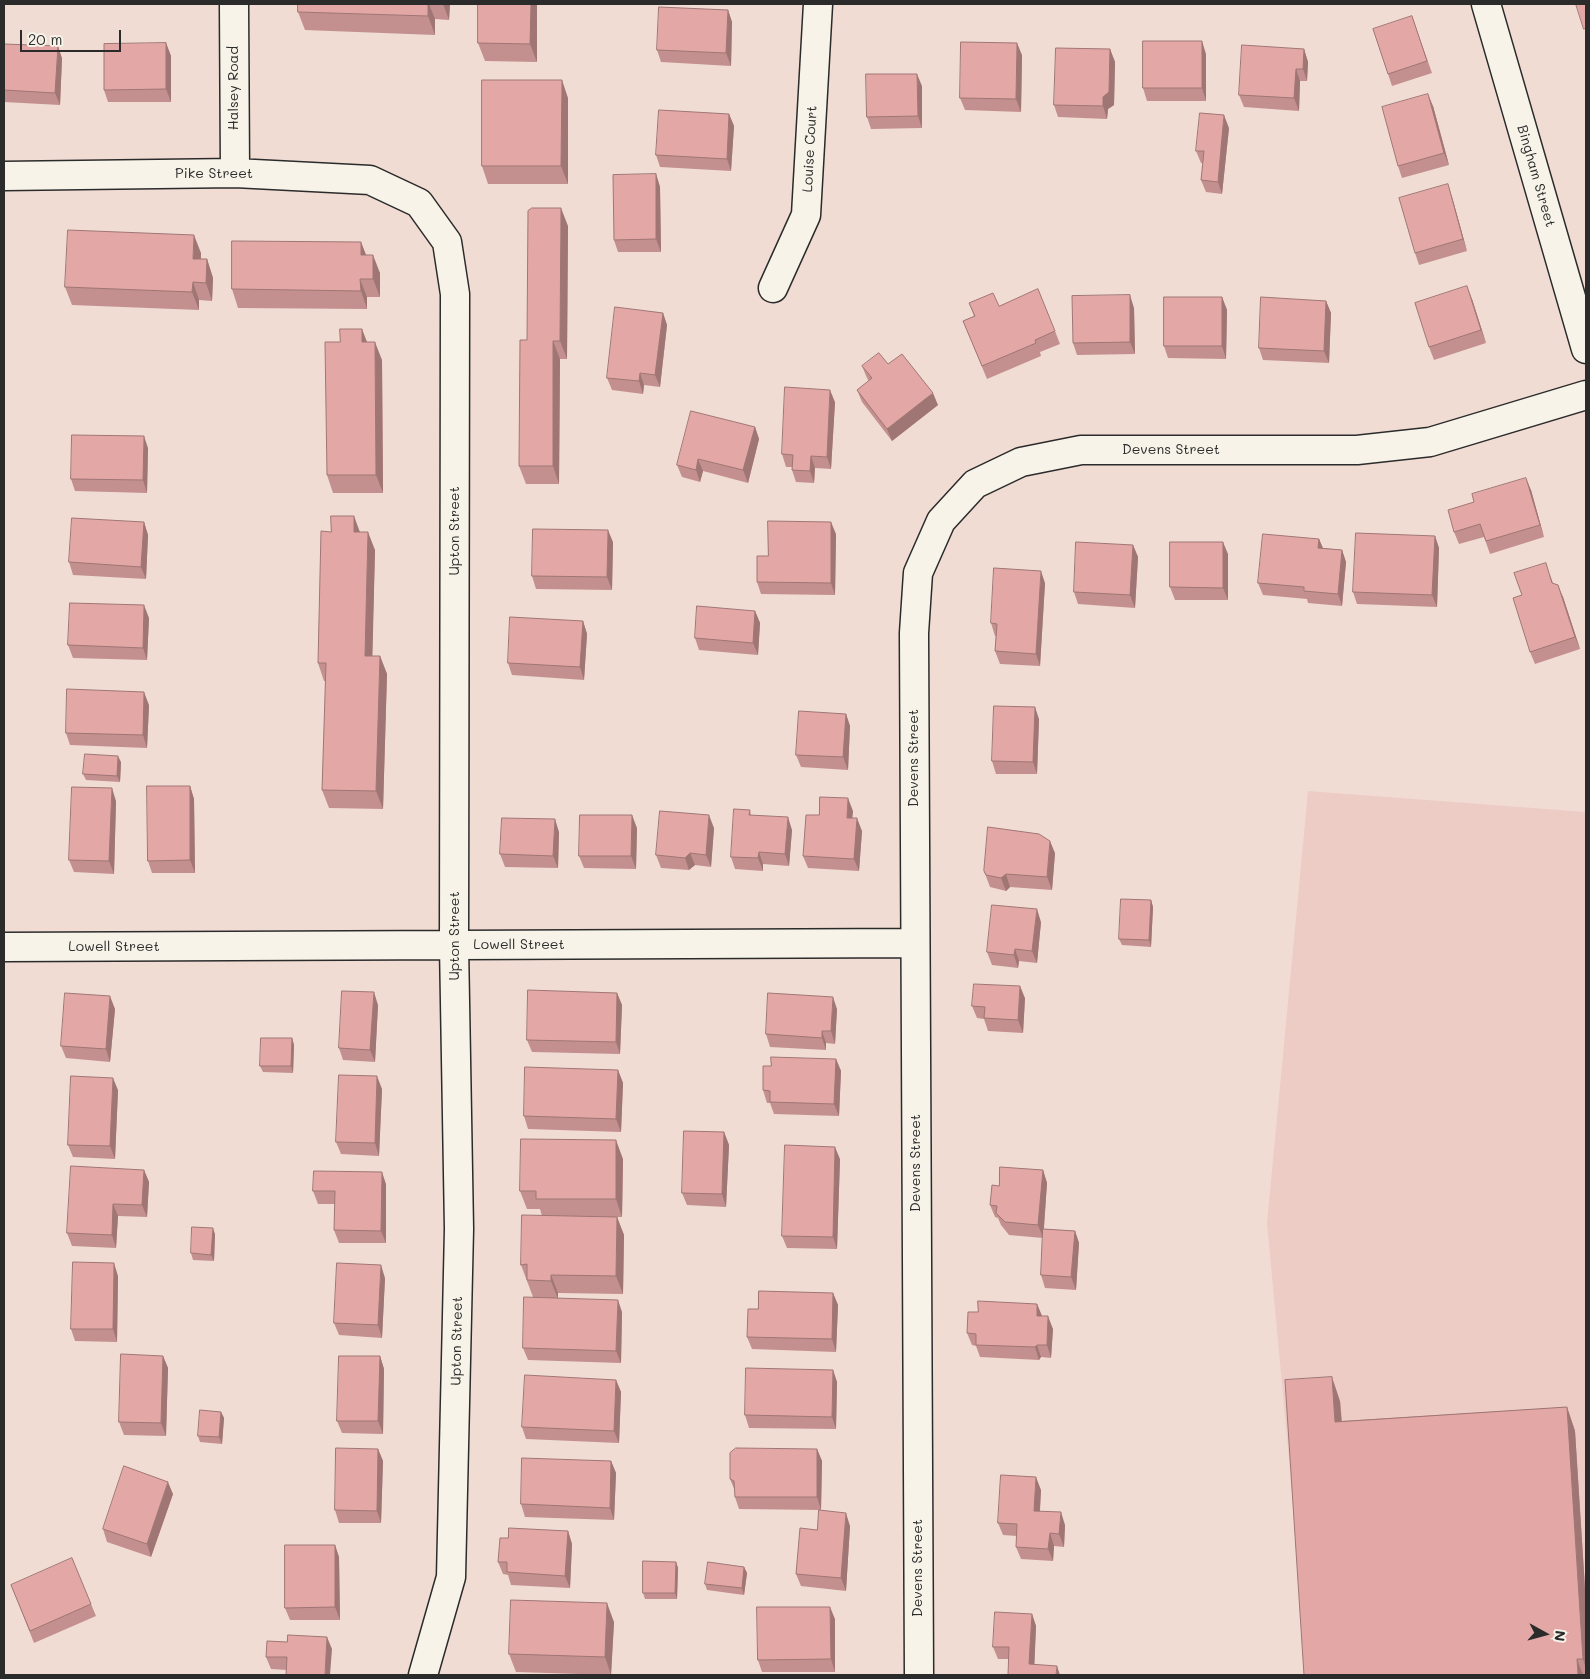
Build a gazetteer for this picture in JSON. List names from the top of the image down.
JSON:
{
  "streets": {
    "street": [
      "Halsey Road",
      "Louise Court",
      "Pike Street",
      "Bingham Street",
      "Devens Street",
      "Upton Street",
      "Lowell Street"
    ]
  },
  "crossings": [
    ["Halsey Road", "Pike Street"],
    ["Pike Street", "Upton Street"],
    ["Devens Street", "Lowell Street"],
    ["Upton Street", "Lowell Street"]
  ],
  "scale_bar": "20 m",
  "north": "right"
}
